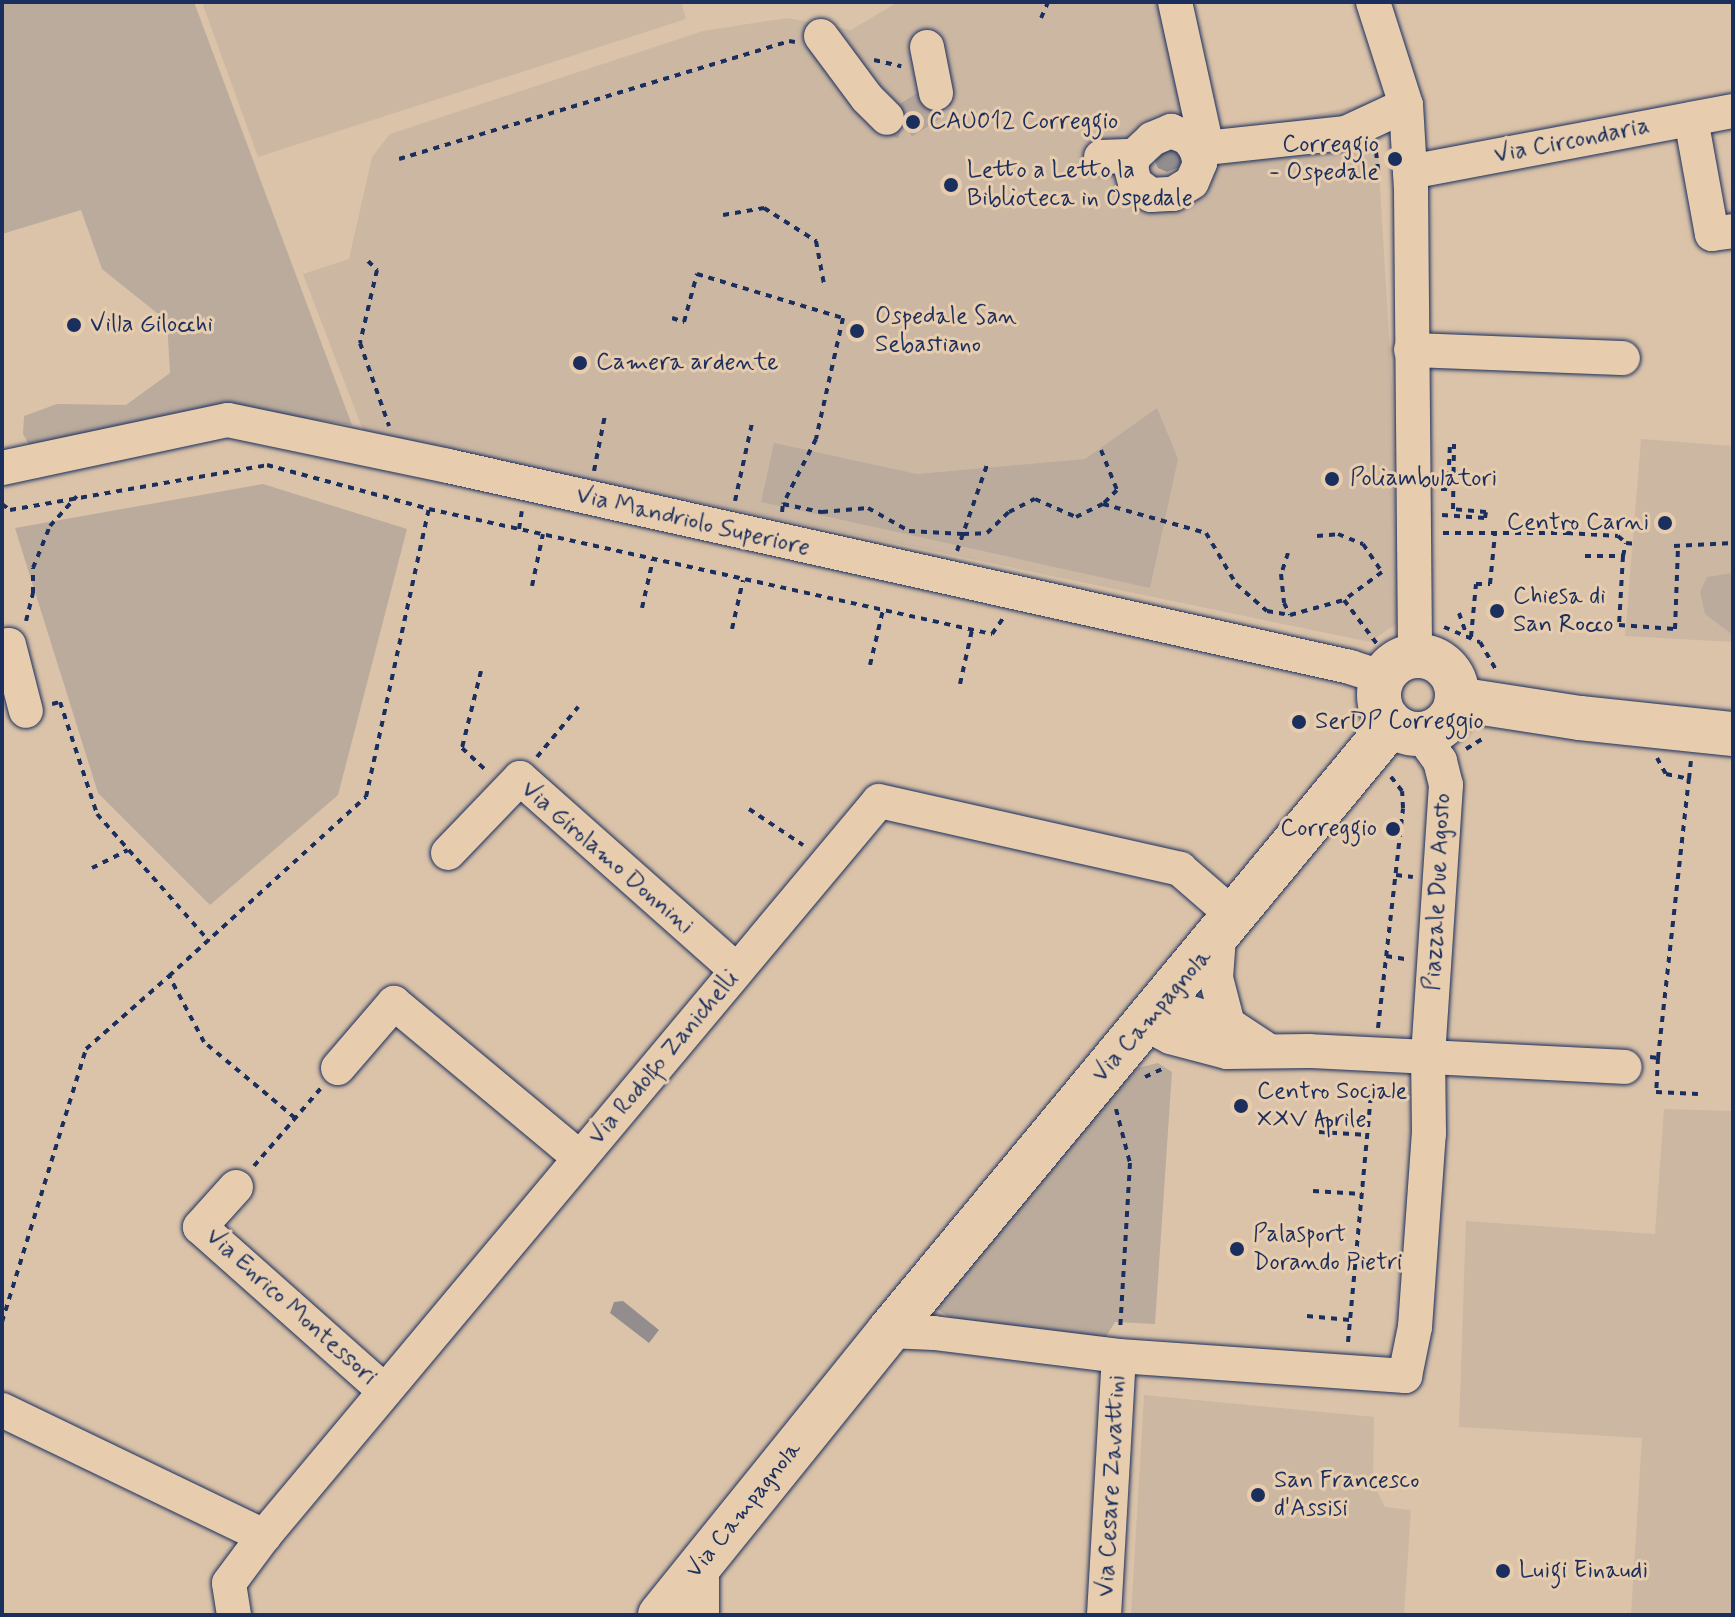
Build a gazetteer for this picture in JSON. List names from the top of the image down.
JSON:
{
  "streets": {
    "main road": ["Via Campagnola"],
    "street": [
      "Via Circondaria",
      "Via Mandriolo Superiore",
      "Via Girolamo Donnini",
      "Piazzale Due Agosto",
      "Via Rodolfo Zanichelli",
      "Via Enrico Montessori",
      "Via Cesare Zavattini"
    ]
  },
  "crossings": [
    ["Via Mandriolo Superiore", "Piazzale Due Agosto"],
    ["Via Mandriolo Superiore", "Via Campagnola"],
    ["Via Girolamo Donnini", "Via Rodolfo Zanichelli"],
    ["Piazzale Due Agosto", "Via Campagnola"],
    ["Via Campagnola", "Via Rodolfo Zanichelli"],
    ["Via Rodolfo Zanichelli", "Via Enrico Montessori"]
  ],
  "places": [
    "CAU012 Correggio",
    "Correggio - Ospedale",
    "Letto a Letto la Biblioteca in Ospedale",
    "Villa Gilocchi",
    "Ospedale San Sebastiano",
    "Camera ardente",
    "Poliambulatori",
    "Centro Carni",
    "Chiesa di San Rocco",
    "SerDP Correggio",
    "Correggio",
    "Centro Sociale XXV Aprile",
    "Palasport Dorando Pietri",
    "San Francesco d'Assisi",
    "Luigi Einaudi"
  ]
}
